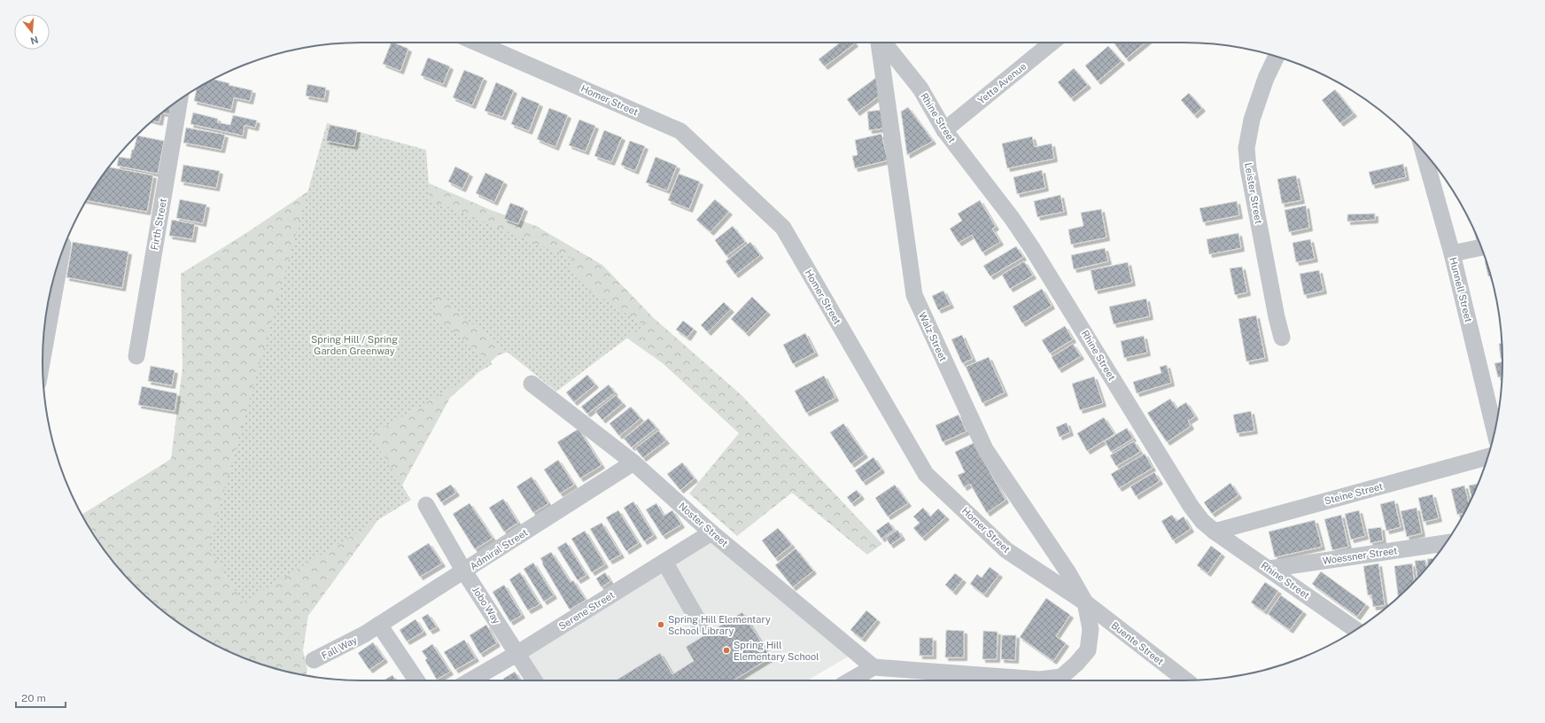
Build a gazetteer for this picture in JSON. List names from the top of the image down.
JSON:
{
  "streets": {
    "street": [
      "Yetta Avenue",
      "Homer Street",
      "Rhine Street",
      "Leister Street",
      "Firth Street",
      "Hunnell Street",
      "Walz Street",
      "Steine Street",
      "Noster Street",
      "Admiral Street",
      "Woessner Street",
      "Jobo Way",
      "Serene Street",
      "Buente Street",
      "Fall Way"
    ]
  },
  "crossings": [
    ["Yetta Avenue", "Rhine Street"],
    ["Homer Street", "Walz Street"],
    ["Homer Street", "Buente Street"],
    ["Rhine Street", "Steine Street"],
    ["Rhine Street", "Woessner Street"],
    ["Walz Street", "Buente Street"],
    ["Noster Street", "Admiral Street"],
    ["Noster Street", "Serene Street"],
    ["Admiral Street", "Jobo Way"],
    ["Admiral Street", "Fall Way"],
    ["Jobo Way", "Serene Street"]
  ],
  "parks": ["Spring Hill / Spring Garden Greenway"],
  "places": ["Spring Hill Elementary School Library", "Spring Hill Elementary School"],
  "scale_bar": "20 m",
  "north": "bottom"
}
